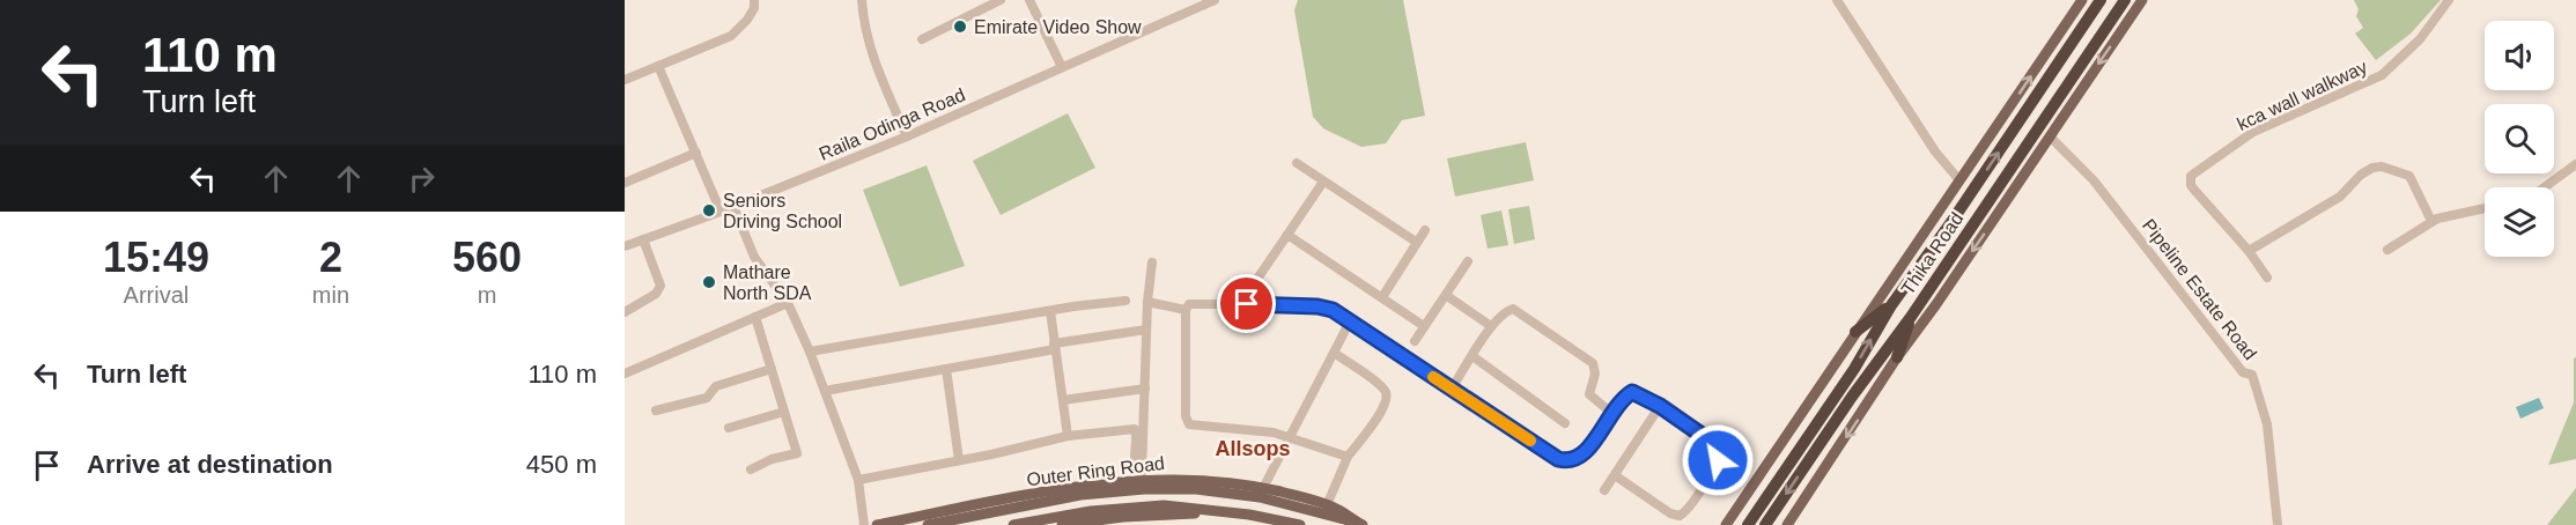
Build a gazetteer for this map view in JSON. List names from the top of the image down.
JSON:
{
  "streets": {
    "highway": ["Thika Road"],
    "main road": ["Outer Ring Road"],
    "street": ["kca wall walkway", "Raila Odinga Road", "Pipeline Estate Road"]
  },
  "crossings": [
    ["Thika Road", "Pipeline Estate Road"]
  ],
  "districts": ["Allsops"],
  "places": ["Emirate Video Show", "Seniors Driving School", "Mathare North SDA"],
  "page": {
    "turn": ["110 m", "Turn left"],
    "eta": [
      "15:49",
      "Arrival",
      "2",
      "min",
      "560",
      "m"
    ],
    "list": [
      {
        "name": "Turn left",
        "value": "110 m"
      },
      {
        "name": "Arrive at destination",
        "value": "450 m"
      }
    ]
  }
}
